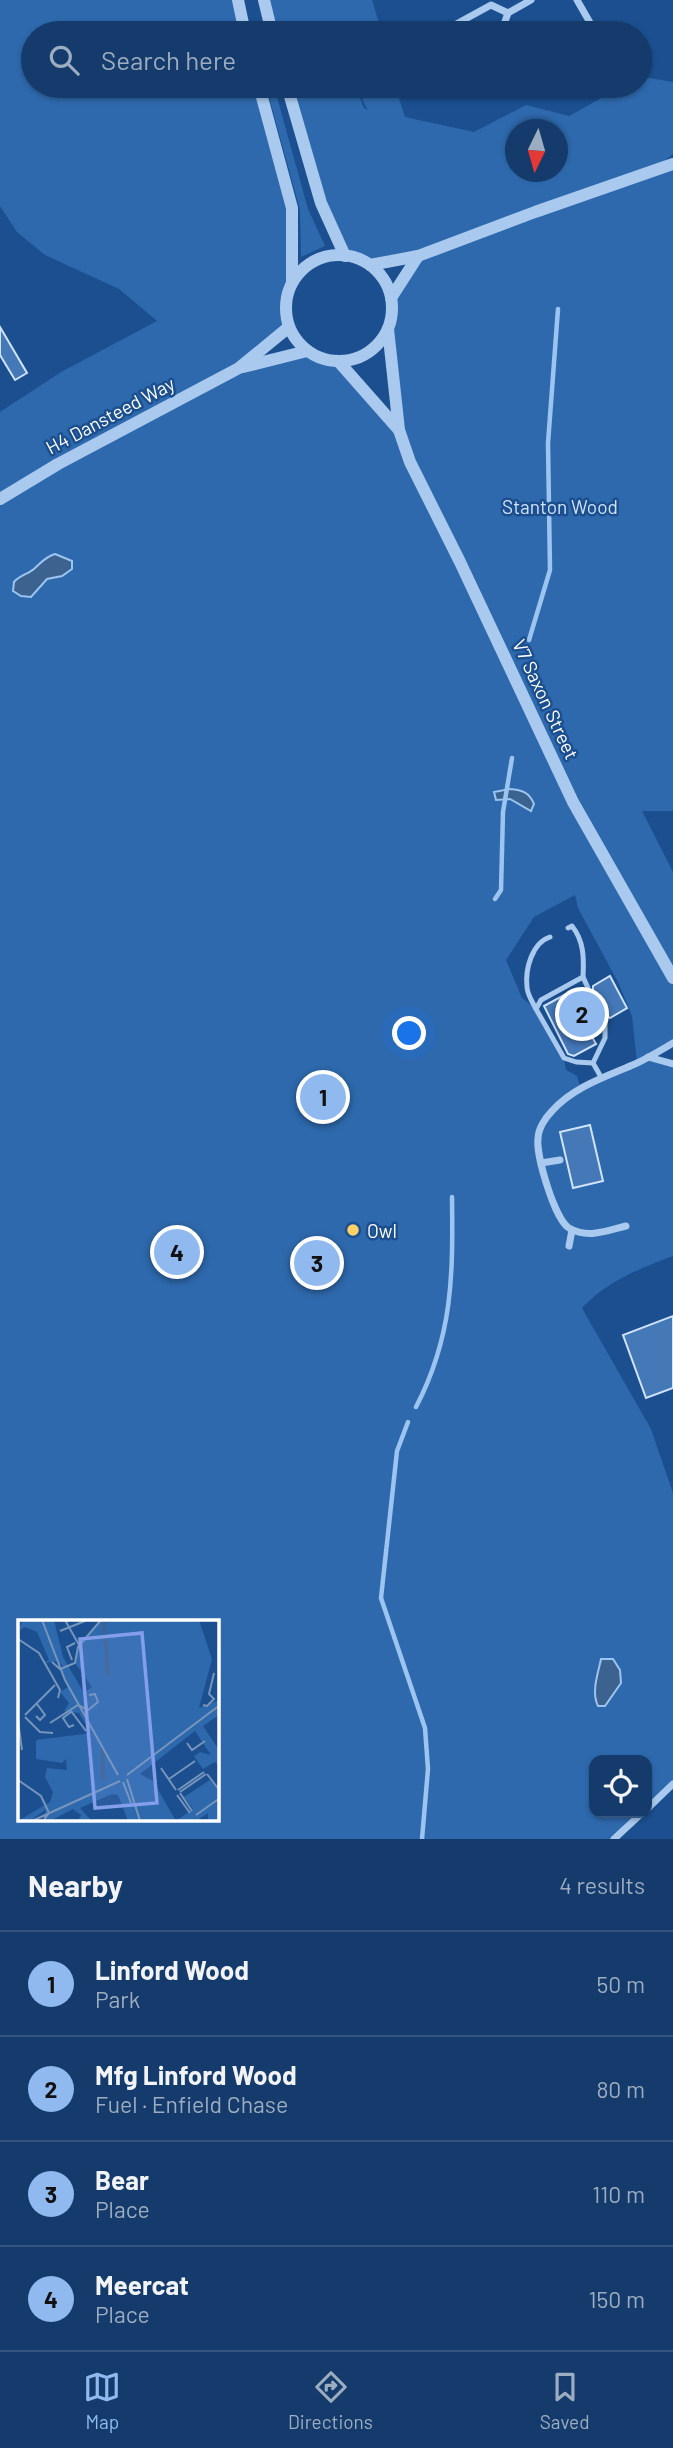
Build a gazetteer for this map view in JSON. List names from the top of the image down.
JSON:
{
  "streets": {
    "street": ["H4 Dansteed Way", "V7 Saxon Street"]
  },
  "crossings": [
    ["H4 Dansteed Way", "V7 Saxon Street"]
  ],
  "parks": ["Stanton Wood"],
  "places": ["Owl"],
  "north": "bottom",
  "page": {
    "search": "Search here",
    "pins": [
      "2",
      "1",
      "4",
      "3"
    ],
    "heading": ["Nearby", "4 results"],
    "list": [
      {
        "mark": "1",
        "name": "Linford Wood",
        "note": "Park",
        "value": "50 m"
      },
      {
        "mark": "2",
        "name": "Mfg Linford Wood",
        "note": "Fuel · Enfield Chase",
        "value": "80 m"
      },
      {
        "mark": "3",
        "name": "Bear",
        "note": "Place",
        "value": "110 m"
      },
      {
        "mark": "4",
        "name": "Meercat",
        "note": "Place",
        "value": "150 m"
      }
    ],
    "nav": ["Map", "Directions", "Saved"]
  }
}
